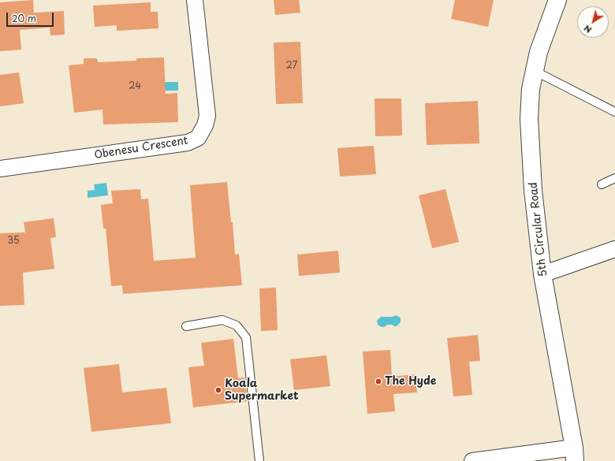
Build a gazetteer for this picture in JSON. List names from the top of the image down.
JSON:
{
  "streets": {
    "street": ["Obenesu Crescent", "5th Circular Road"]
  },
  "places": ["The Hyde", "Koala Supermarket"],
  "house_numbers": ["27", "24", "35"],
  "scale_bar": "20 m",
  "north": "bottom left"
}
